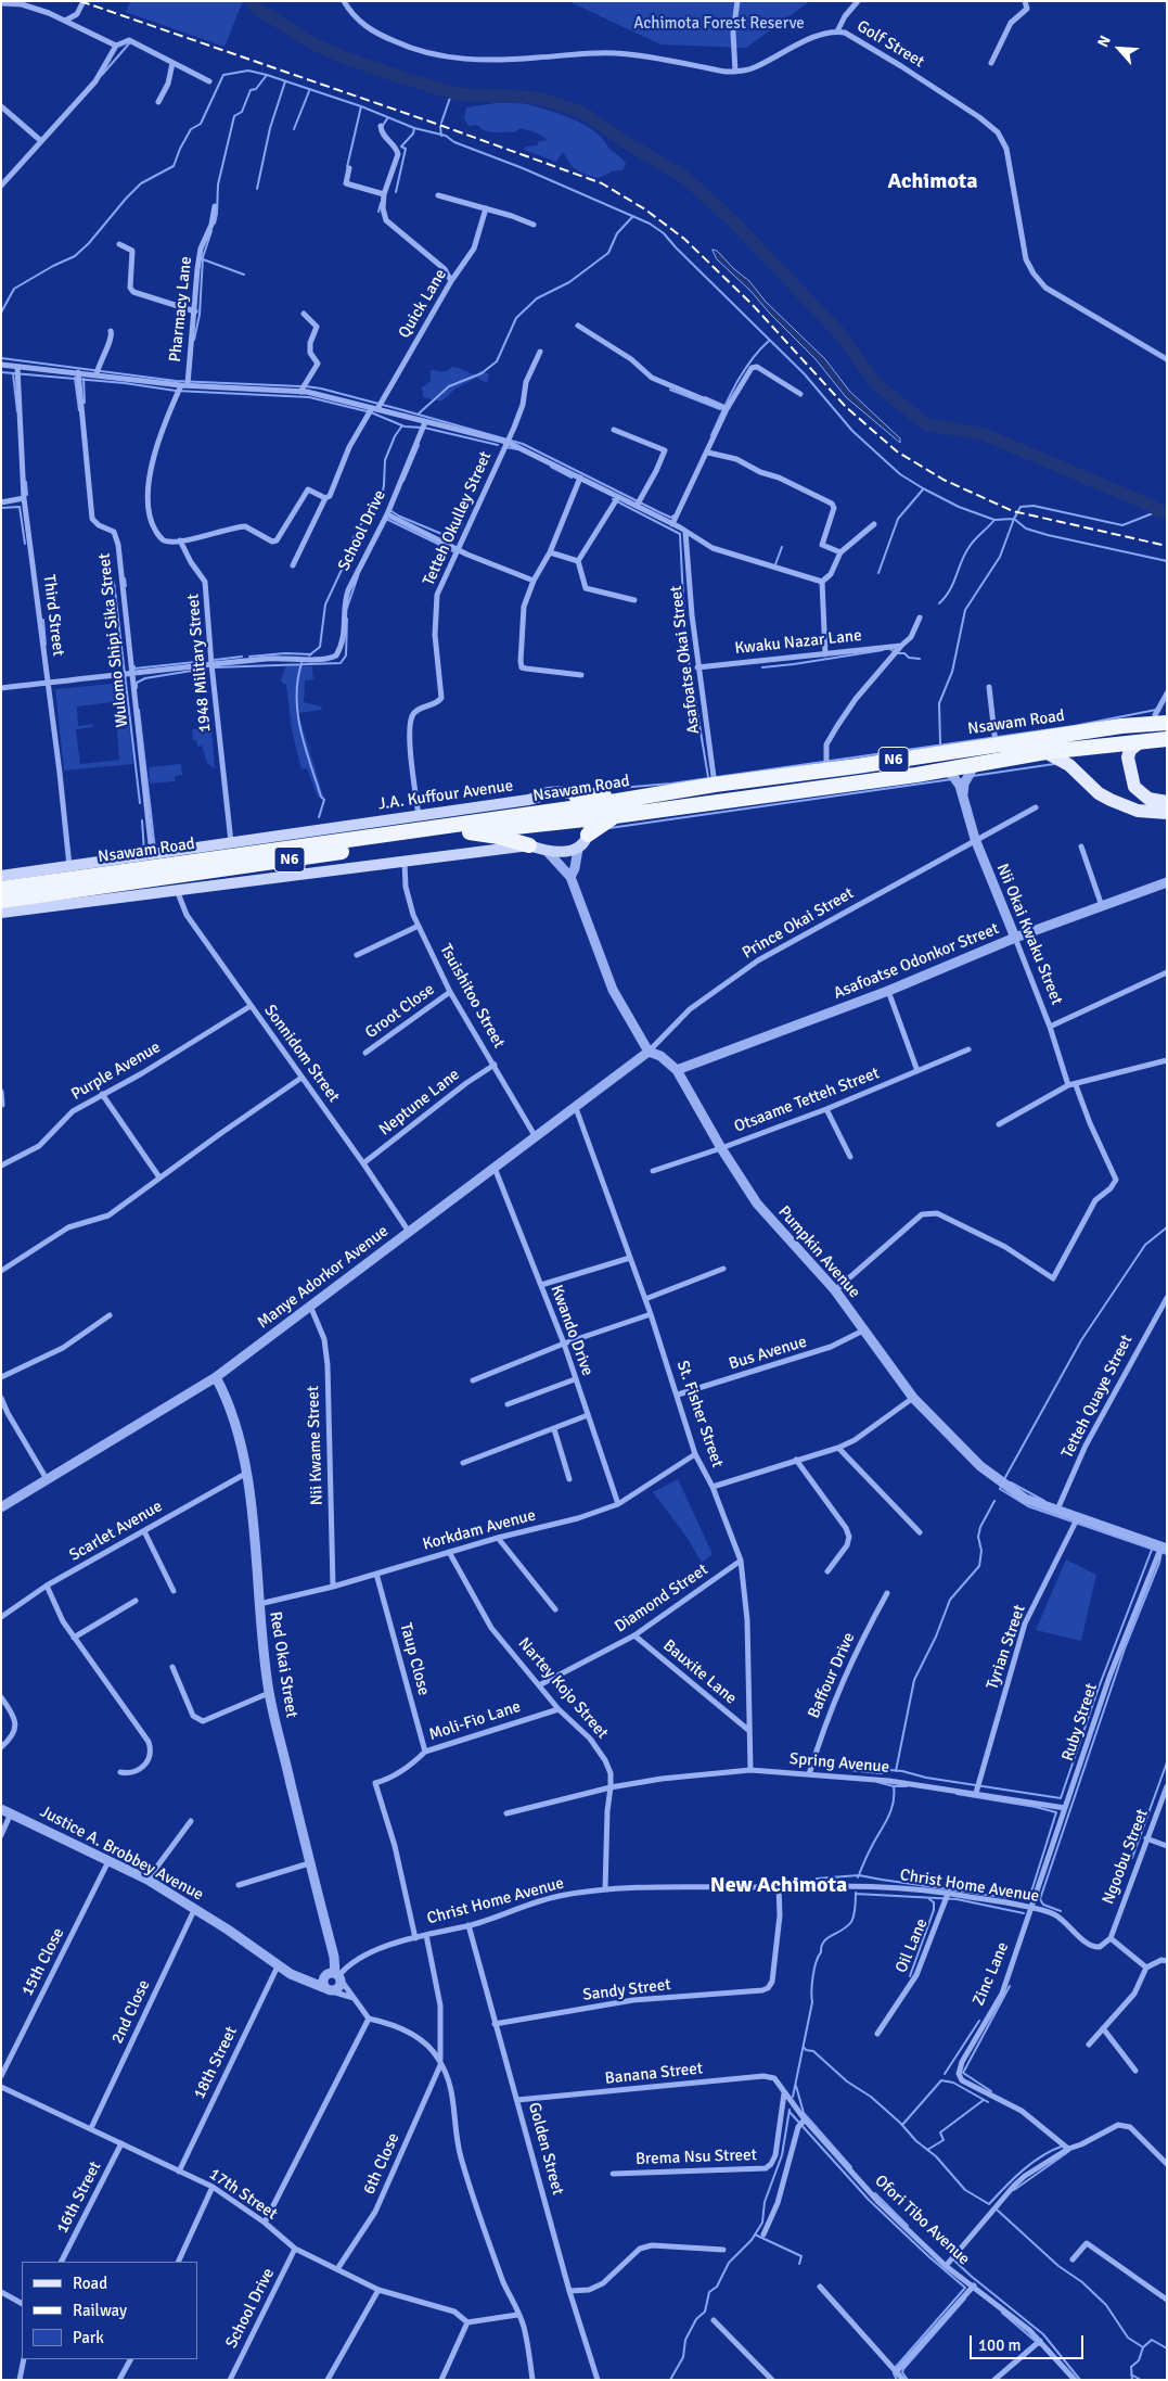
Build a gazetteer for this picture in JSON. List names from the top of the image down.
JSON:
{
  "streets": {
    "highway": ["Nsawam Road", "N6"],
    "main road": ["J.A. Kuffour Avenue"],
    "street": [
      "Golf Street",
      "Quick Lane",
      "Pharmacy Lane",
      "Tetteh Okulley Street",
      "School Drive",
      "Third Street",
      "Wulomo Shipi Sika Street",
      "Kwaku Nazar Lane",
      "Asafoatse Okai Street",
      "1948 Military Street",
      "Prince Okai Street",
      "Nii Okai Kwaku Street",
      "Asafoatse Odonkor Street",
      "Tsuishitoo Street",
      "Groot Close",
      "Sonnidom Street",
      "Purple Avenue",
      "Otsaame Tetteh Street",
      "Neptune Lane",
      "Pumpkin Avenue",
      "Manye Adorkor Avenue",
      "Kwando Drive",
      "Bus Avenue",
      "Tetteh Quaye Street",
      "St. Fisher Street",
      "Nii Kwame Street",
      "Korkdam Avenue",
      "Scarlet Avenue",
      "Diamond Street",
      "Tyrian Street",
      "Taup Close",
      "Red Okai Street",
      "Bauxite Lane",
      "Baffour Drive",
      "Nartey Kojo Street",
      "Moli-Fio Lane",
      "Ruby Street",
      "Spring Avenue",
      "Justice A. Brobbey Avenue",
      "Ngoobu Street",
      "Christ Home Avenue",
      "Oil Lane",
      "15th Close",
      "Zinc Lane",
      "Sandy Street",
      "2nd Close",
      "18th Street",
      "Banana Street",
      "Golden Street",
      "Brema Nsu Street",
      "6th Close",
      "17th Street",
      "16th Street",
      "Ofori Tibo Avenue"
    ]
  },
  "crossings": [
    ["Tetteh Okulley Street", "J.A. Kuffour Avenue"],
    ["School Drive", "1948 Military Street"],
    ["School Drive", "17th Street"],
    ["Third Street", "J.A. Kuffour Avenue"],
    ["Wulomo Shipi Sika Street", "J.A. Kuffour Avenue"],
    ["Kwaku Nazar Lane", "Asafoatse Okai Street"],
    ["Asafoatse Okai Street", "Nsawam Road"],
    ["1948 Military Street", "J.A. Kuffour Avenue"],
    ["Nsawam Road", "Nii Okai Kwaku Street"],
    ["Prince Okai Street", "Nii Okai Kwaku Street"],
    ["Prince Okai Street", "Pumpkin Avenue"],
    ["Prince Okai Street", "Manye Adorkor Avenue"],
    ["Nii Okai Kwaku Street", "Asafoatse Odonkor Street"],
    ["Asafoatse Odonkor Street", "Pumpkin Avenue"],
    ["Tsuishitoo Street", "Groot Close"],
    ["Tsuishitoo Street", "Neptune Lane"],
    ["Tsuishitoo Street", "Manye Adorkor Avenue"],
    ["Sonnidom Street", "Purple Avenue"],
    ["Sonnidom Street", "Neptune Lane"],
    ["Sonnidom Street", "Manye Adorkor Avenue"],
    ["Otsaame Tetteh Street", "Pumpkin Avenue"],
    ["Pumpkin Avenue", "Manye Adorkor Avenue"],
    ["Pumpkin Avenue", "Bus Avenue"],
    ["Pumpkin Avenue", "Tetteh Quaye Street"],
    ["Pumpkin Avenue", "Tyrian Street"],
    ["Pumpkin Avenue", "Ruby Street"],
    ["Manye Adorkor Avenue", "Kwando Drive"],
    ["Manye Adorkor Avenue", "St. Fisher Street"],
    ["Manye Adorkor Avenue", "Nii Kwame Street"],
    ["Manye Adorkor Avenue", "Red Okai Street"],
    ["Kwando Drive", "Korkdam Avenue"],
    ["Bus Avenue", "St. Fisher Street"],
    ["St. Fisher Street", "Korkdam Avenue"],
    ["St. Fisher Street", "Diamond Street"],
    ["St. Fisher Street", "Bauxite Lane"],
    ["St. Fisher Street", "Spring Avenue"],
    ["Nii Kwame Street", "Korkdam Avenue"],
    ["Korkdam Avenue", "Taup Close"],
    ["Korkdam Avenue", "Red Okai Street"],
    ["Korkdam Avenue", "Nartey Kojo Street"],
    ["Scarlet Avenue", "Red Okai Street"],
    ["Diamond Street", "Bauxite Lane"],
    ["Diamond Street", "Nartey Kojo Street"],
    ["Tyrian Street", "Spring Avenue"],
    ["Taup Close", "Moli-Fio Lane"],
    ["Red Okai Street", "Justice A. Brobbey Avenue"],
    ["Red Okai Street", "Christ Home Avenue"],
    ["Baffour Drive", "Spring Avenue"],
    ["Nartey Kojo Street", "Moli-Fio Lane"],
    ["Nartey Kojo Street", "Spring Avenue"],
    ["Nartey Kojo Street", "Christ Home Avenue"],
    ["Moli-Fio Lane", "Christ Home Avenue"],
    ["Ruby Street", "Spring Avenue"],
    ["Ruby Street", "Christ Home Avenue"],
    ["Ruby Street", "Zinc Lane"],
    ["Justice A. Brobbey Avenue", "Christ Home Avenue"],
    ["Justice A. Brobbey Avenue", "15th Close"],
    ["Justice A. Brobbey Avenue", "2nd Close"],
    ["Justice A. Brobbey Avenue", "18th Street"],
    ["Ngoobu Street", "Christ Home Avenue"],
    ["Christ Home Avenue", "Oil Lane"],
    ["Christ Home Avenue", "Zinc Lane"],
    ["Christ Home Avenue", "Sandy Street"],
    ["Christ Home Avenue", "Golden Street"],
    ["Sandy Street", "Golden Street"],
    ["2nd Close", "17th Street"],
    ["18th Street", "17th Street"],
    ["Banana Street", "Golden Street"],
    ["Banana Street", "Brema Nsu Street"],
    ["Banana Street", "Ofori Tibo Avenue"],
    ["Brema Nsu Street", "Ofori Tibo Avenue"],
    ["6th Close", "17th Street"],
    ["17th Street", "16th Street"]
  ],
  "districts": ["Achimota", "New Achimota"],
  "parks": ["Achimota Forest Reserve"],
  "legend": ["Road", "Railway", "Park"],
  "scale_bar": "100 m",
  "north": "top left"
}
